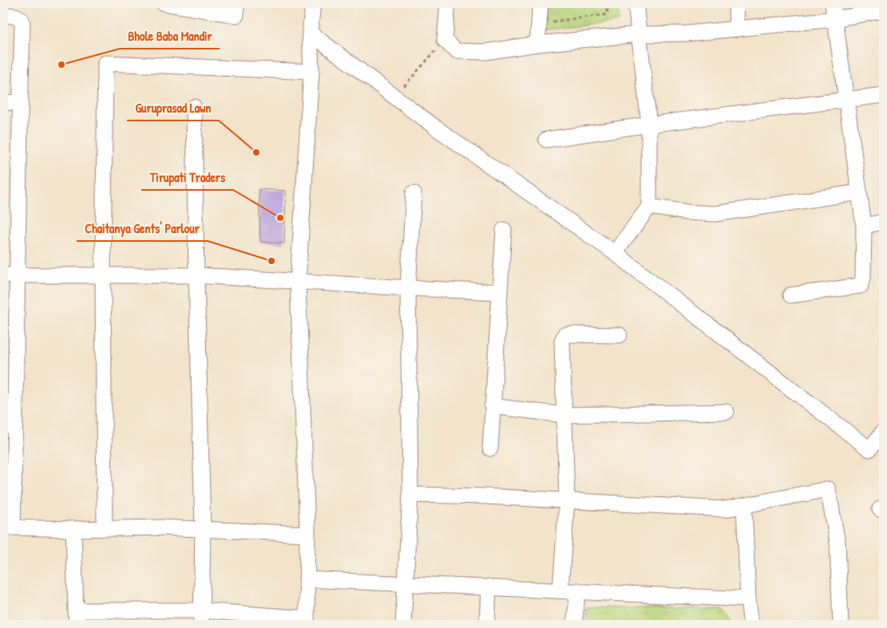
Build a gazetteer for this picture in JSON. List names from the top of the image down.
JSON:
{
  "places": [
    "Bhole Baba Mandir",
    "Guruprasad Lawn",
    "Tirupati Traders",
    "Chaitanya Gents' Parlour"
  ]
}
